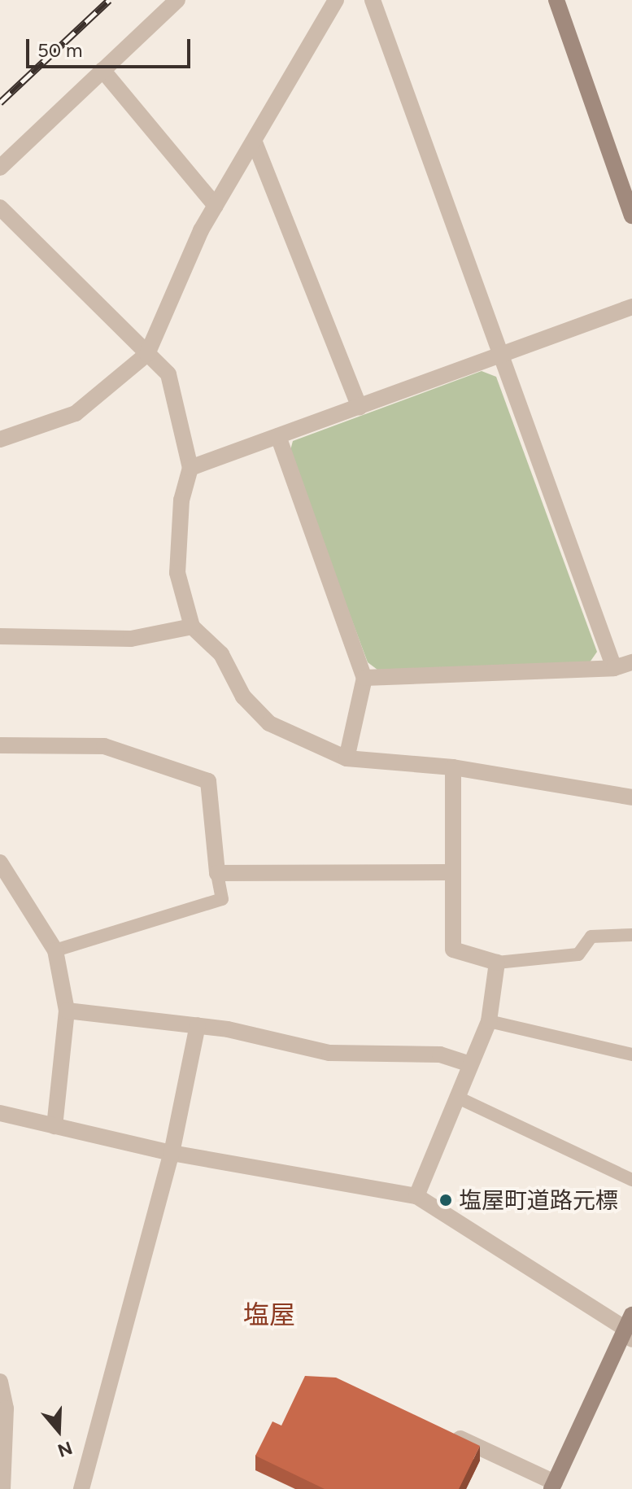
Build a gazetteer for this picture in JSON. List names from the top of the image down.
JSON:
{
  "districts": ["塩屋"],
  "places": ["塩屋町道路元標"],
  "scale_bar": "50 m",
  "north": "bottom"
}
